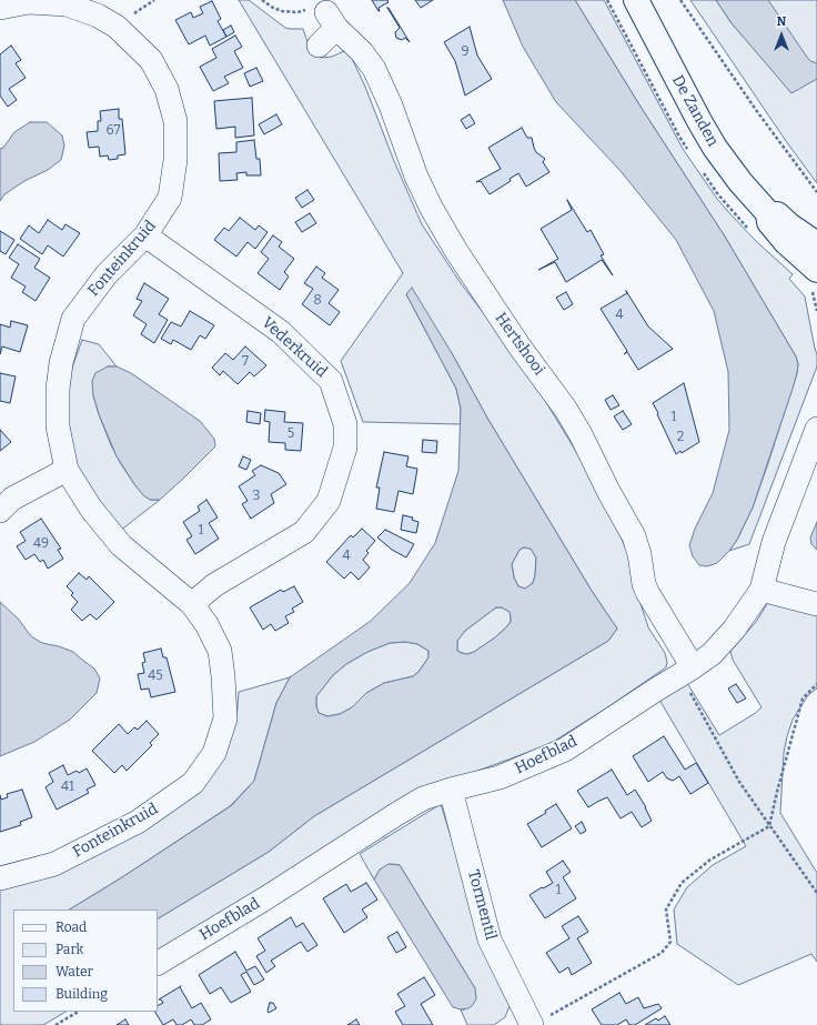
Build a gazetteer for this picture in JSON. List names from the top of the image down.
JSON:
{
  "streets": {
    "main road": ["De Zanden"],
    "street": [
      "Fonteinkruid",
      "Hertshooi",
      "Vederkruid",
      "Hoefblad",
      "Tormentil"
    ]
  },
  "crossings": [
    ["Fonteinkruid", "Vederkruid"],
    ["Hertshooi", "Hoefblad"],
    ["Hoefblad", "Tormentil"]
  ],
  "house_numbers": [
    "9",
    "67",
    "8",
    "4",
    "7",
    "1",
    "5",
    "2",
    "3",
    "1",
    "49",
    "4",
    "45",
    "41",
    "1"
  ],
  "legend": [
    "Road",
    "Park",
    "Water",
    "Building"
  ],
  "north": "top"
}
